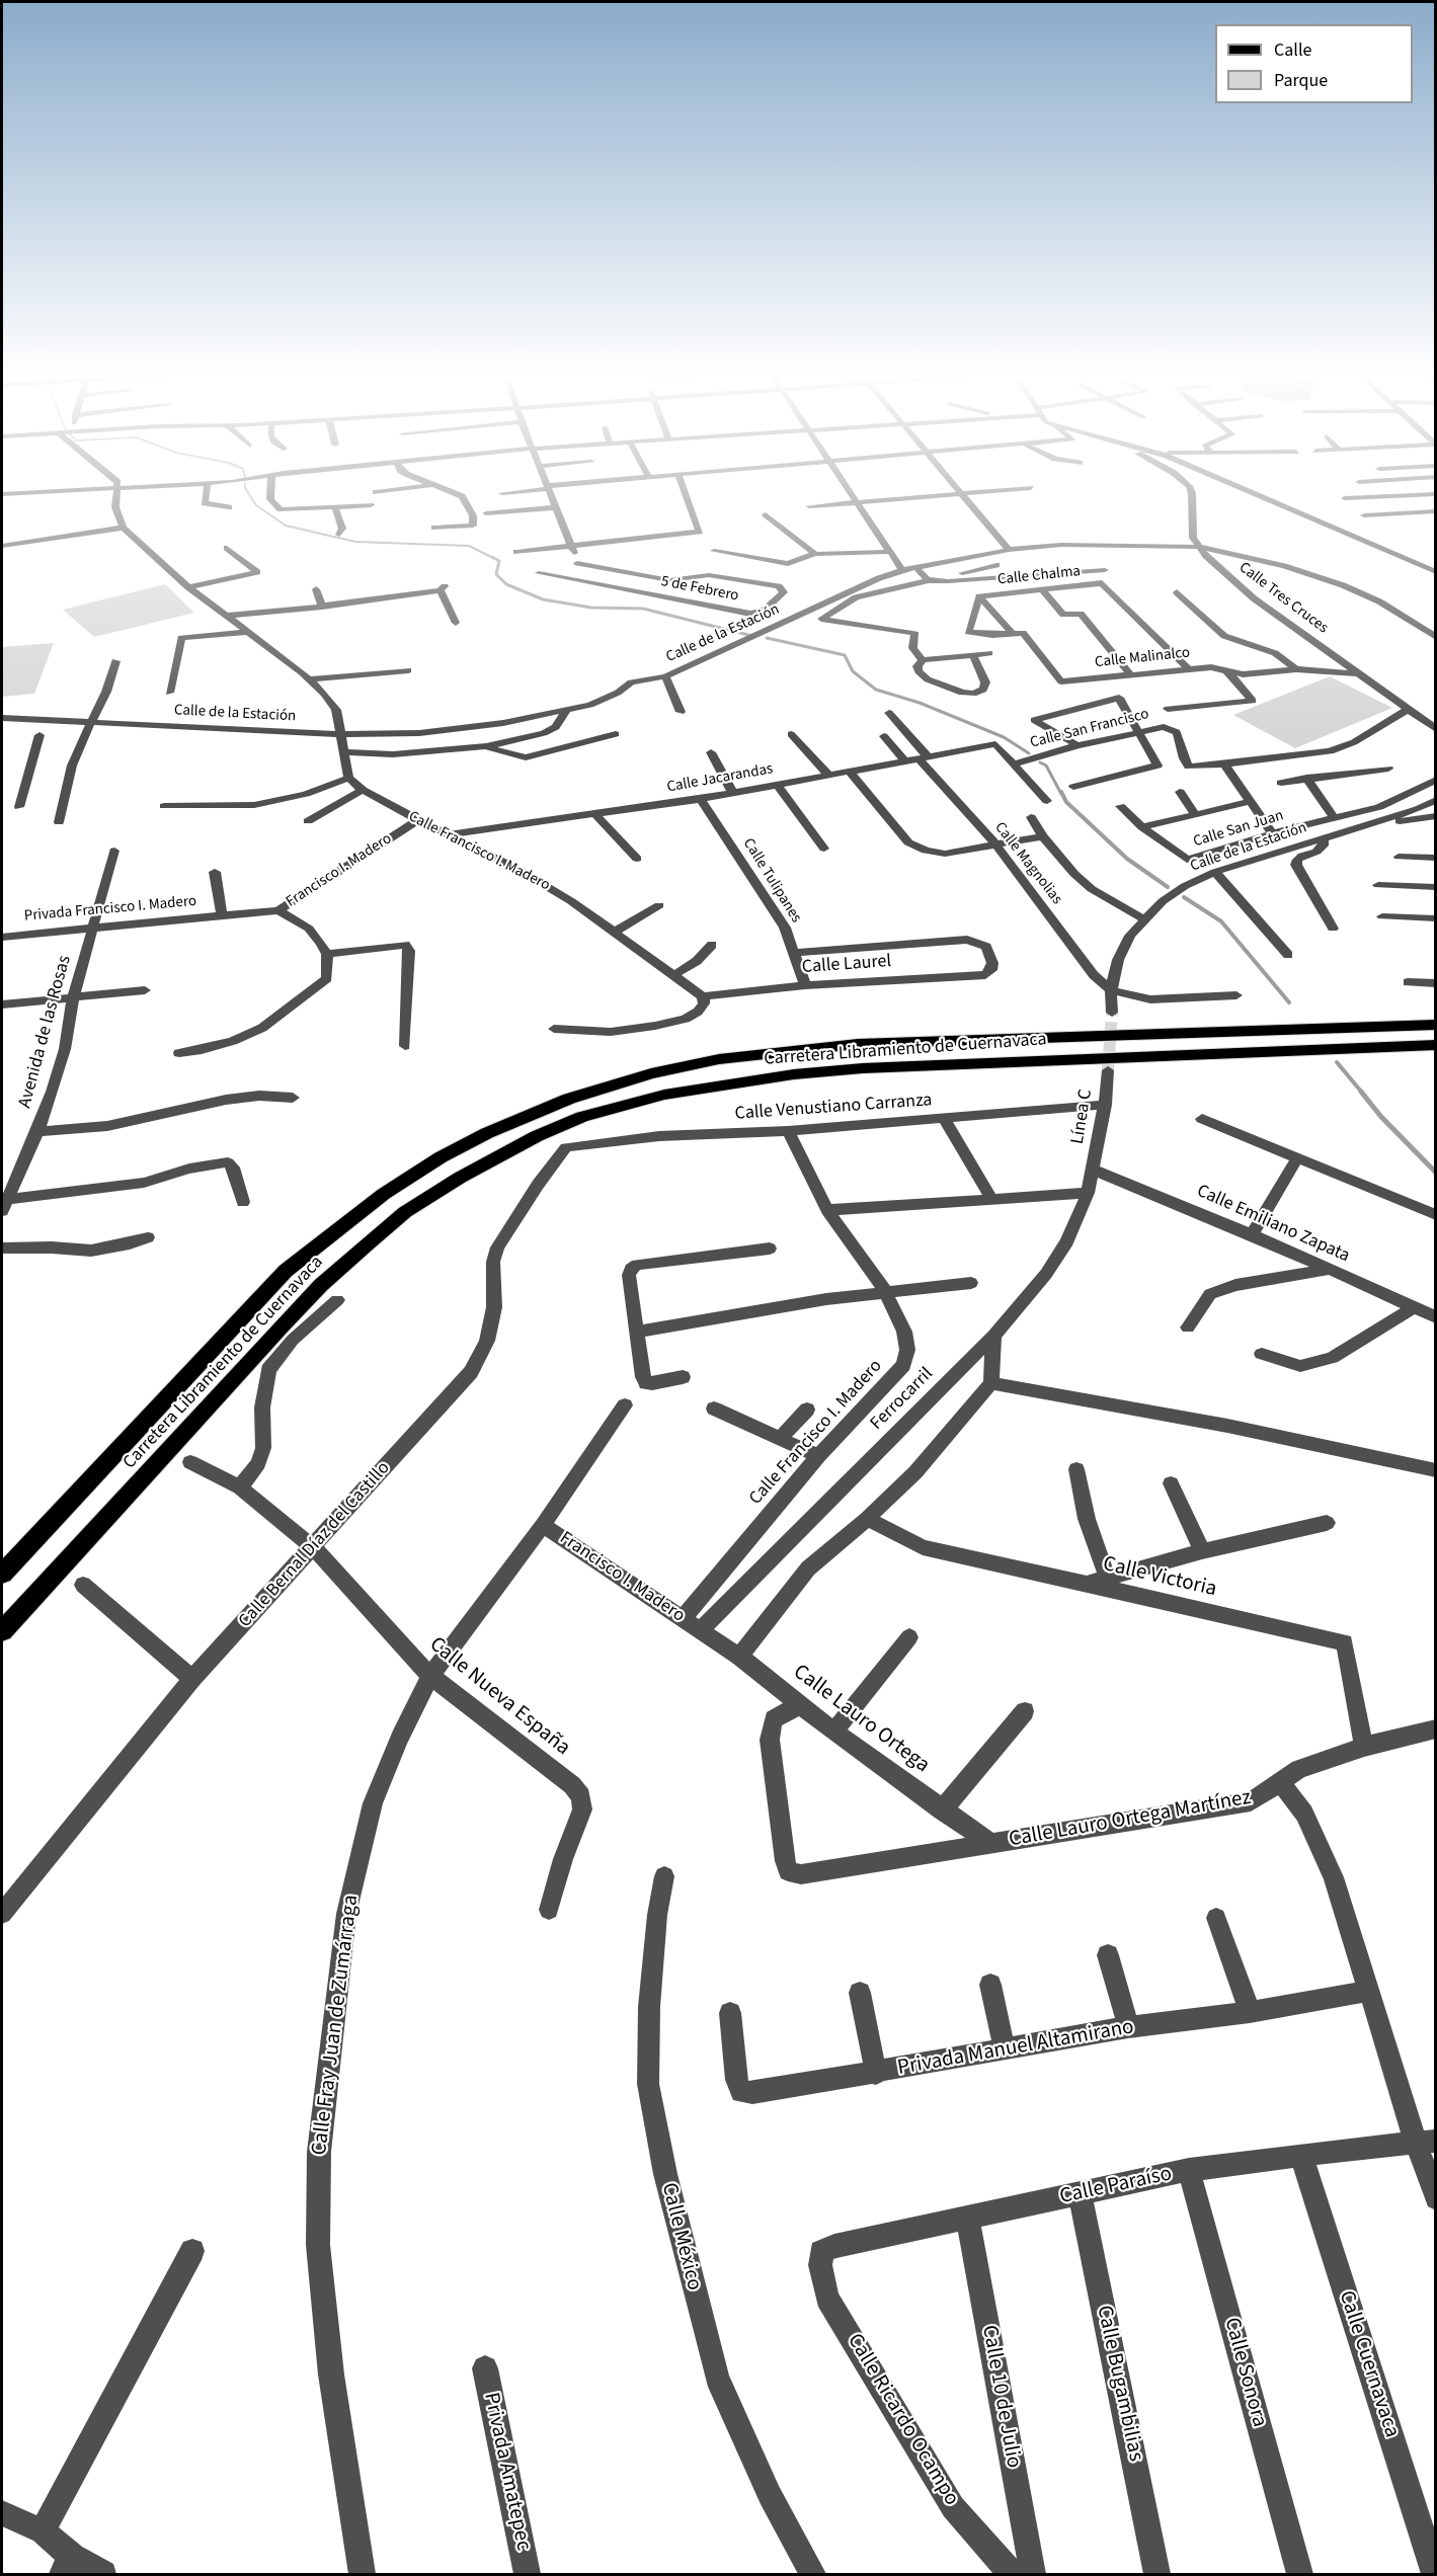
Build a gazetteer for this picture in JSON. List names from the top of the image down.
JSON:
{
  "streets": {
    "highway": ["Carretera Libramiento de Cuernavaca"],
    "street": [
      "Calle Chalma",
      "5 de Febrero",
      "Calle Tres Cruces",
      "Calle de la Estación",
      "Calle Malinalco",
      "Calle San Francisco",
      "Calle Jacarandas",
      "Calle San Juan",
      "Calle Francisco I. Madero",
      "Calle Magnolias",
      "Francisco I. Madero",
      "Calle Tulipanes",
      "Privada Francisco I. Madero",
      "Calle Laurel",
      "Avenida de las Rosas",
      "Calle Venustiano Carranza",
      "Línea C",
      "Calle Emiliano Zapata",
      "Ferrocarril",
      "Calle Bernal Díaz del Castillo",
      "Calle Victoria",
      "Calle Nueva España",
      "Calle Lauro Ortega",
      "Calle Lauro Ortega Martínez",
      "Calle Fray Juan de Zumárraga",
      "Privada Manuel Altamirano",
      "Calle Paraíso",
      "Calle México",
      "Calle Cuernavaca",
      "Calle Sonora",
      "Calle Bugambilias",
      "Calle 10 de Julio",
      "Calle Ricardo Ocampo",
      "Privada Amatepec"
    ]
  },
  "crossings": [
    ["Calle Chalma", "Calle Malinalco"],
    ["Calle Tres Cruces", "Calle de la Estación"],
    ["Calle Tres Cruces", "Calle Malinalco"],
    ["Calle de la Estación", "Calle Magnolias"],
    ["Calle San Francisco", "Calle Jacarandas"],
    ["Calle Jacarandas", "Calle Francisco I. Madero"],
    ["Calle Jacarandas", "Calle Magnolias"],
    ["Calle Jacarandas", "Calle Tulipanes"],
    ["Calle Francisco I. Madero", "Francisco I. Madero"],
    ["Calle Francisco I. Madero", "Calle Laurel"],
    ["Calle Francisco I. Madero", "Calle Venustiano Carranza"],
    ["Francisco I. Madero", "Privada Francisco I. Madero"],
    ["Francisco I. Madero", "Ferrocarril"],
    ["Francisco I. Madero", "Calle Lauro Ortega"],
    ["Francisco I. Madero", "Calle Fray Juan de Zumárraga"],
    ["Calle Tulipanes", "Calle Laurel"],
    ["Privada Francisco I. Madero", "Avenida de las Rosas"],
    ["Calle Venustiano Carranza", "Línea C"],
    ["Calle Venustiano Carranza", "Calle Bernal Díaz del Castillo"],
    ["Línea C", "Calle Emiliano Zapata"],
    ["Línea C", "Ferrocarril"],
    ["Calle Emiliano Zapata", "Ferrocarril"],
    ["Ferrocarril", "Calle Lauro Ortega"],
    ["Calle Bernal Díaz del Castillo", "Calle Nueva España"],
    ["Calle Victoria", "Calle Lauro Ortega Martínez"],
    ["Calle Nueva España", "Calle Fray Juan de Zumárraga"],
    ["Calle Lauro Ortega", "Calle Lauro Ortega Martínez"],
    ["Calle Paraíso", "Calle Cuernavaca"],
    ["Calle Paraíso", "Calle Sonora"],
    ["Calle Paraíso", "Calle Bugambilias"],
    ["Calle Paraíso", "Calle 10 de Julio"],
    ["Calle Paraíso", "Calle Ricardo Ocampo"]
  ],
  "legend": ["Calle", "Parque"]
}
